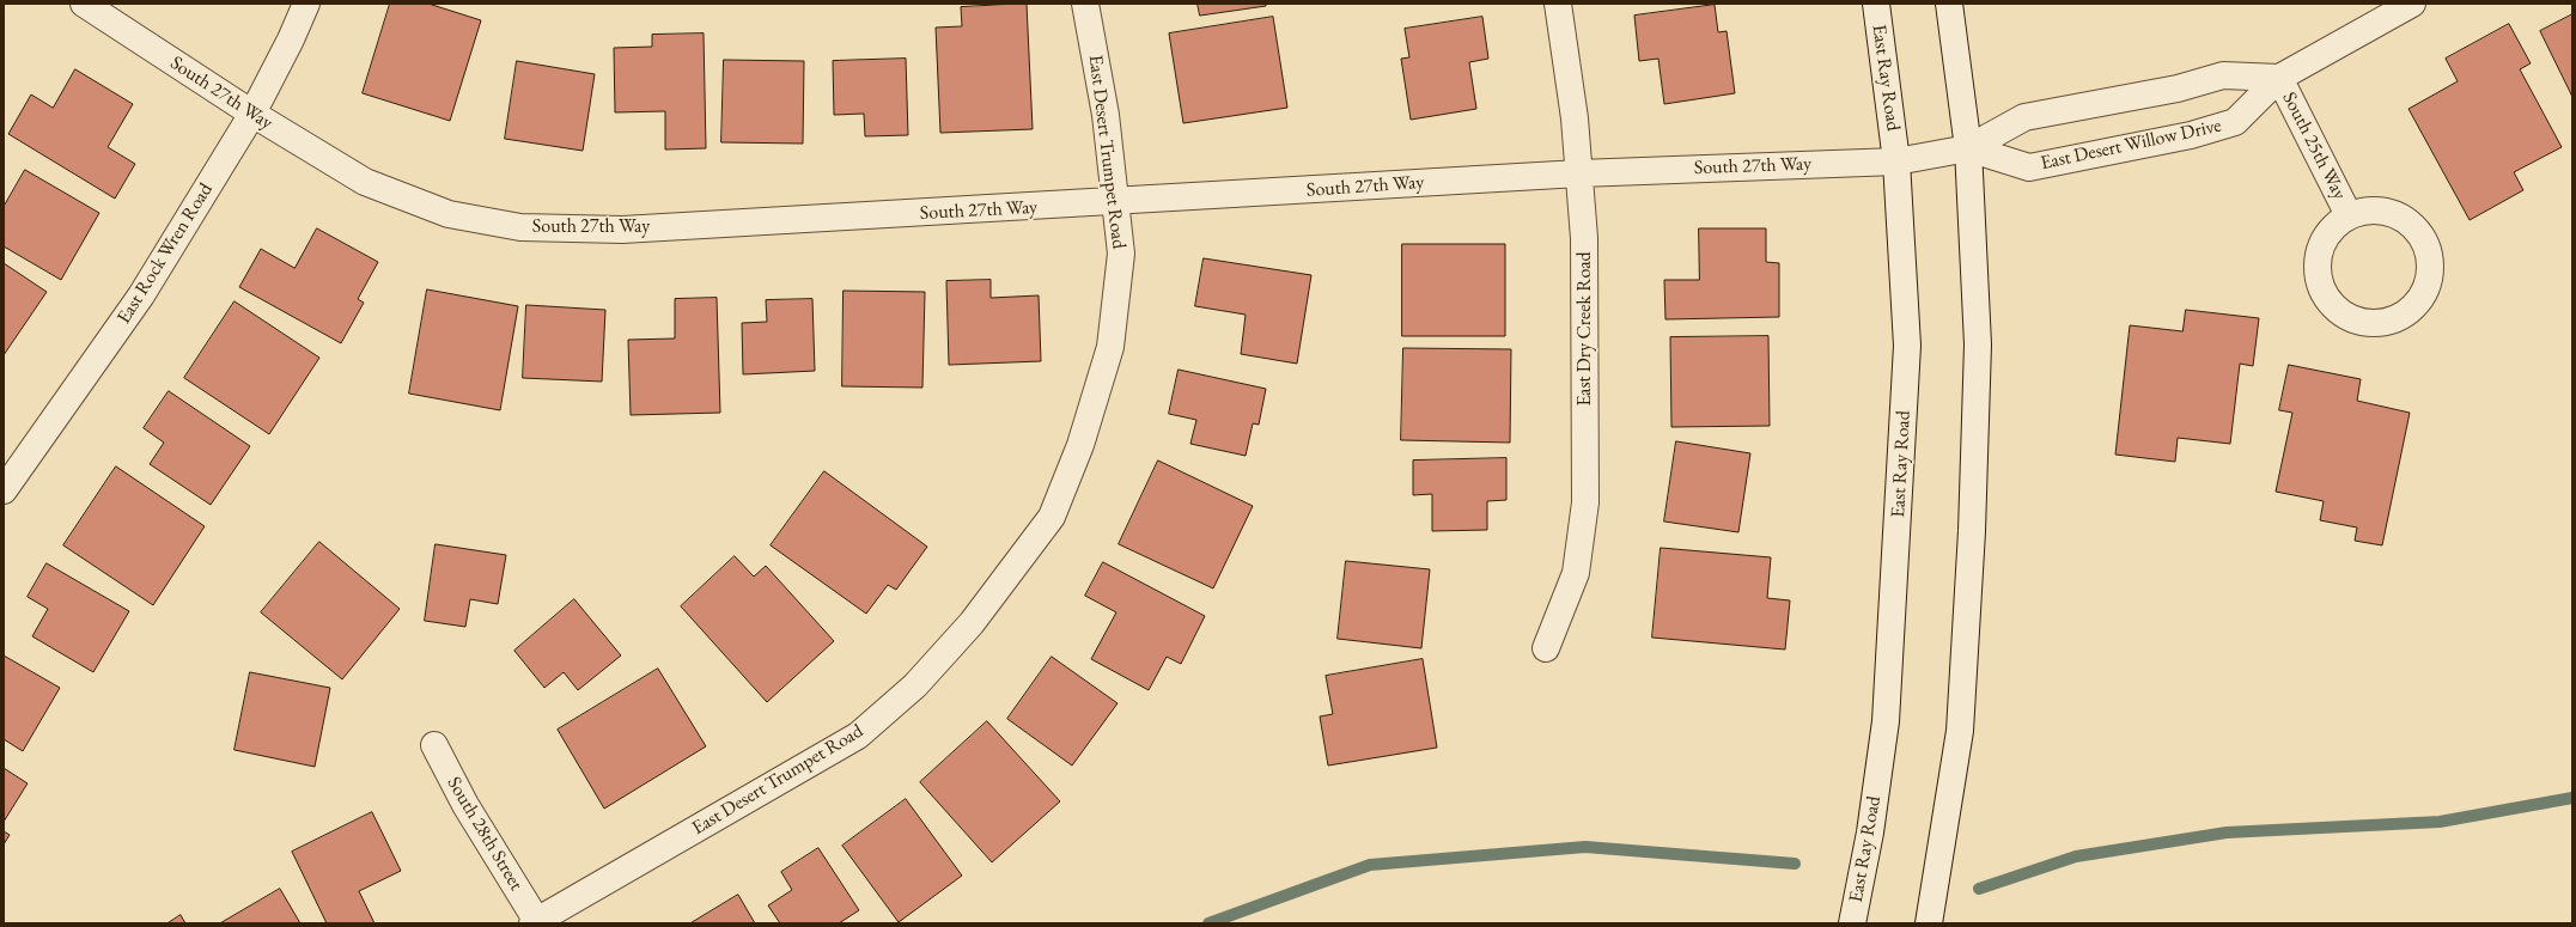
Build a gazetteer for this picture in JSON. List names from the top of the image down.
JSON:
{
  "streets": {
    "street": [
      "East Ray Road",
      "South 27th Way",
      "East Desert Willow Drive",
      "South 25th Way",
      "East Desert Trumpet Road",
      "East Rock Wren Road",
      "East Dry Creek Road",
      "South 28th Street"
    ]
  },
  "crossings": [
    ["East Ray Road", "South 27th Way"],
    ["South 27th Way", "East Desert Willow Drive"],
    ["South 27th Way", "East Desert Trumpet Road"],
    ["South 27th Way", "East Rock Wren Road"],
    ["South 27th Way", "East Dry Creek Road"],
    ["East Desert Willow Drive", "South 25th Way"],
    ["East Desert Trumpet Road", "South 28th Street"]
  ]
}
